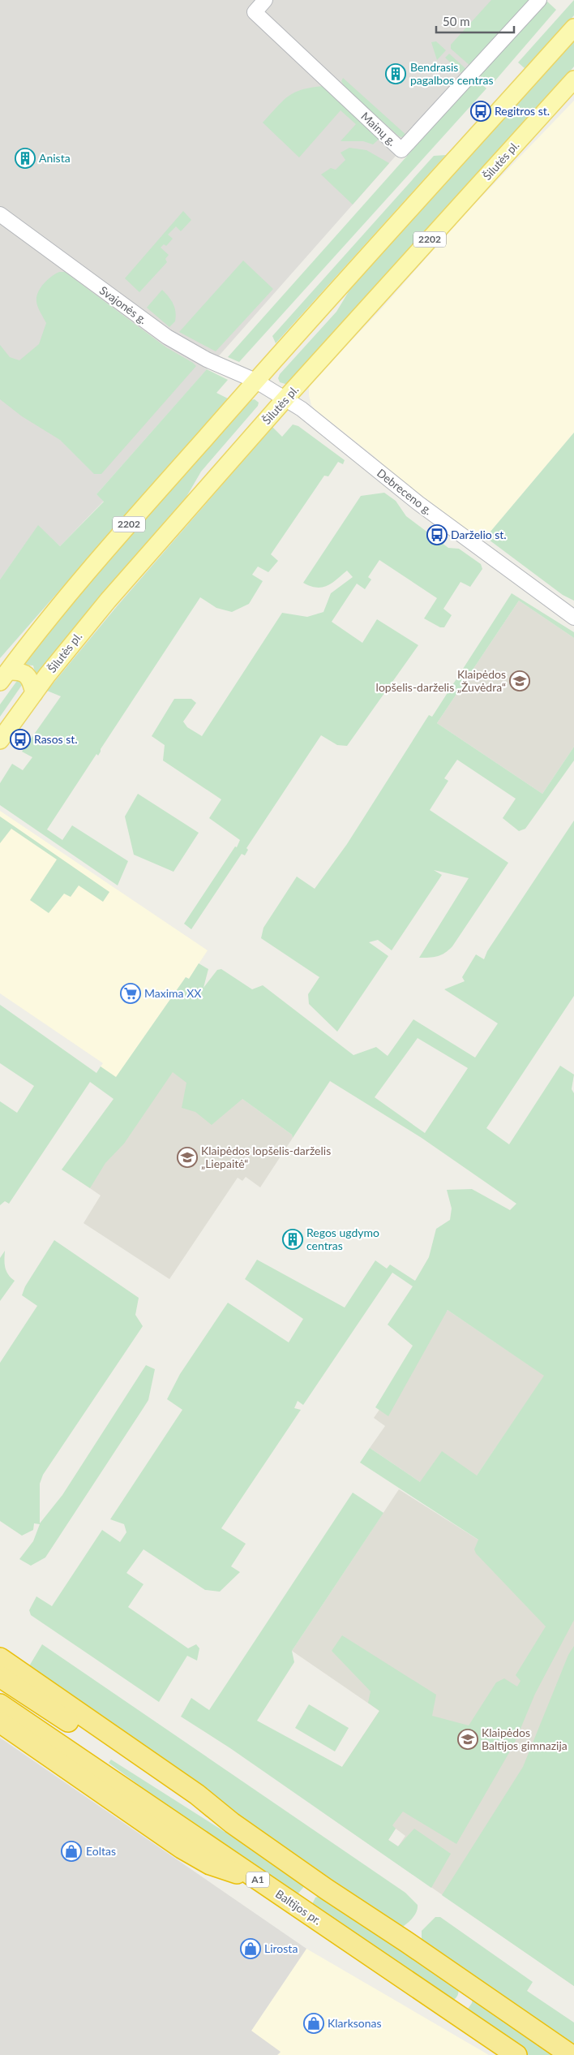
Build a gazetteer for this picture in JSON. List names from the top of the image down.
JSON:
{
  "streets": {
    "highway": ["A1", "Baltijos pr."],
    "main road": ["Šilutės pl.", "2202"],
    "street": ["Mainų g.", "Svajonės g.", "Debreceno g."]
  },
  "crossings": [
    ["Šilutės pl.", "Debreceno g."],
    ["2202", "Svajonės g."],
    ["2202", "Debreceno g."],
    ["Svajonės g.", "Debreceno g."]
  ],
  "places": {
    "building": ["Bendrasis pagalbos centras", "Anista", "Regos ugdymo centras"],
    "bus stop": ["Regitros st.", "Darželio st.", "Rasos st."],
    "school or university": ["Klaipėdos lopšelis-darželis „Žuvėdra“", "Klaipėdos lopšelis-darželis „Liepaitė“", "Klaipėdos Baltijos gimnazija"],
    "supermarket": ["Maxima XX"],
    "shop": ["Eoltas", "Lirosta", "Klarksonas"]
  },
  "scale_bar": "50 m"
}
